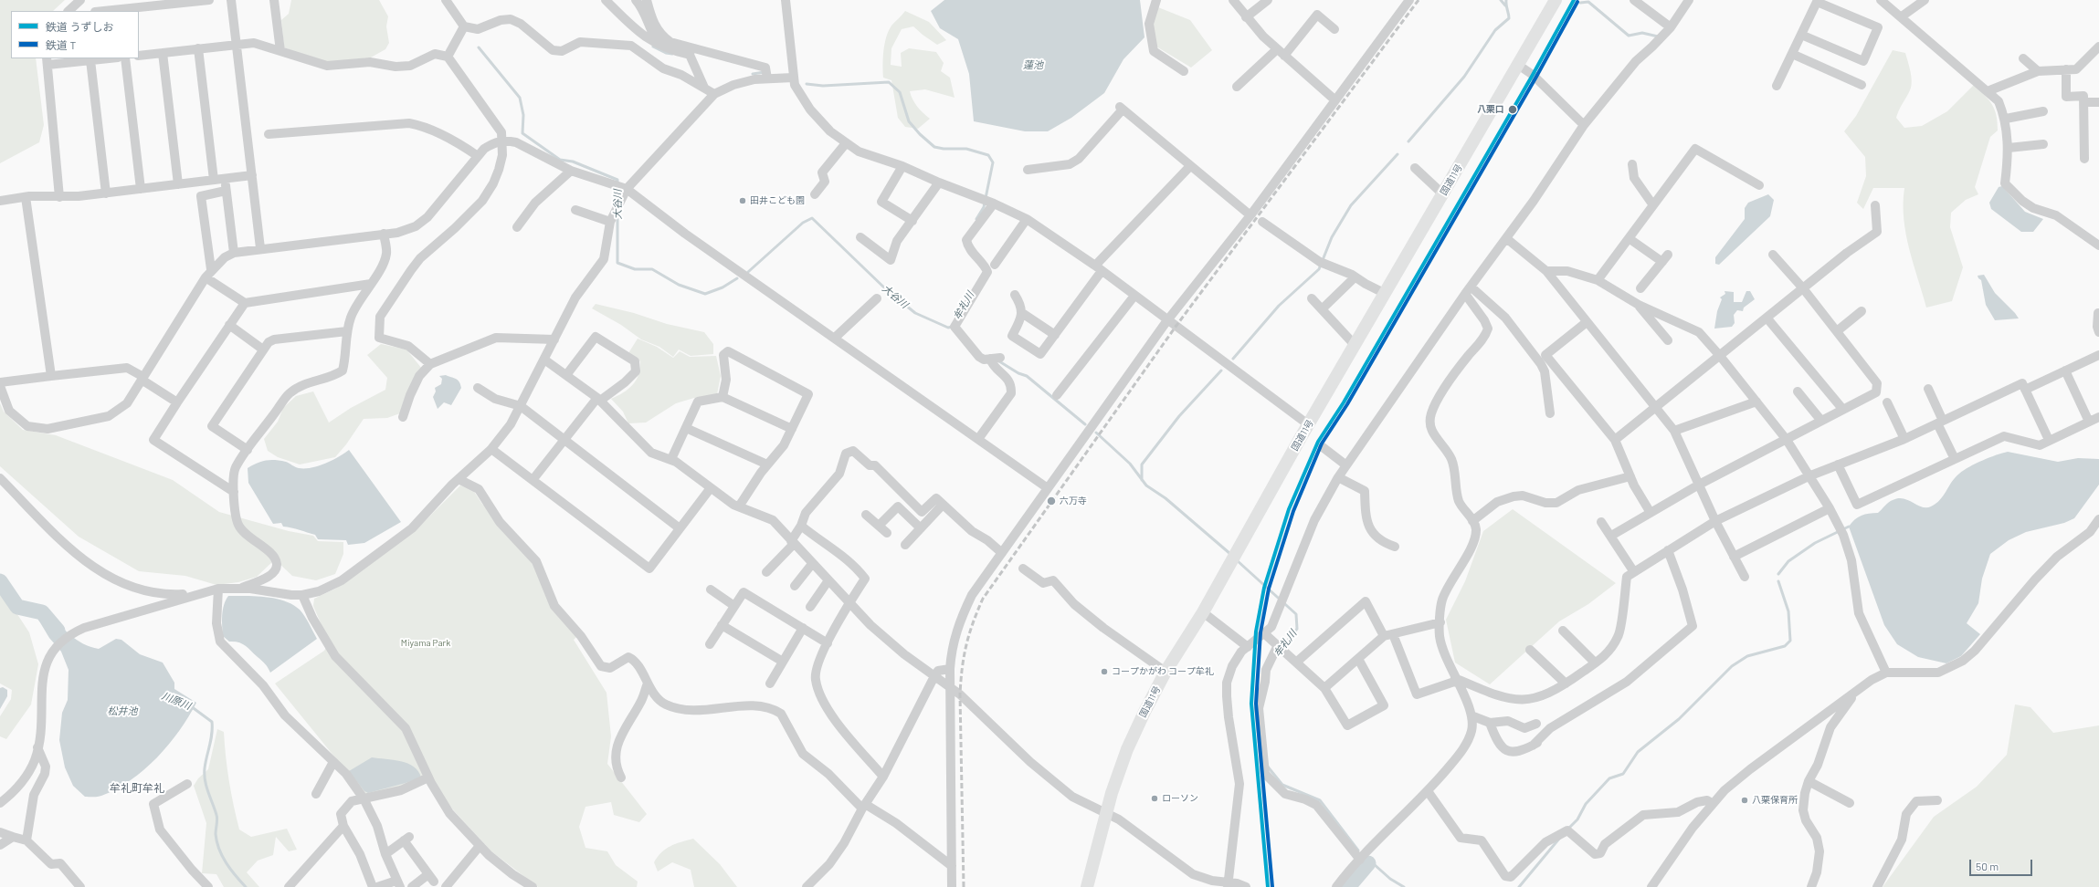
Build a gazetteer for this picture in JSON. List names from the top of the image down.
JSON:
{
  "streets": {
    "highway": ["国道11号"]
  },
  "districts": ["牟礼町牟礼"],
  "water": [
    "蓮池",
    "大谷川",
    "牟礼川",
    "川原川",
    "松井池"
  ],
  "parks": ["Miyama Park"],
  "places": [
    "八栗口",
    "田井こども園",
    "六万寺",
    "コープかがわ コープ牟礼",
    "ローソン",
    "八栗保育所"
  ],
  "lines": ["rail line うずしお", "rail line T"],
  "legend": ["鉄道 うずしお", "鉄道 T"],
  "scale_bar": "50 m"
}
